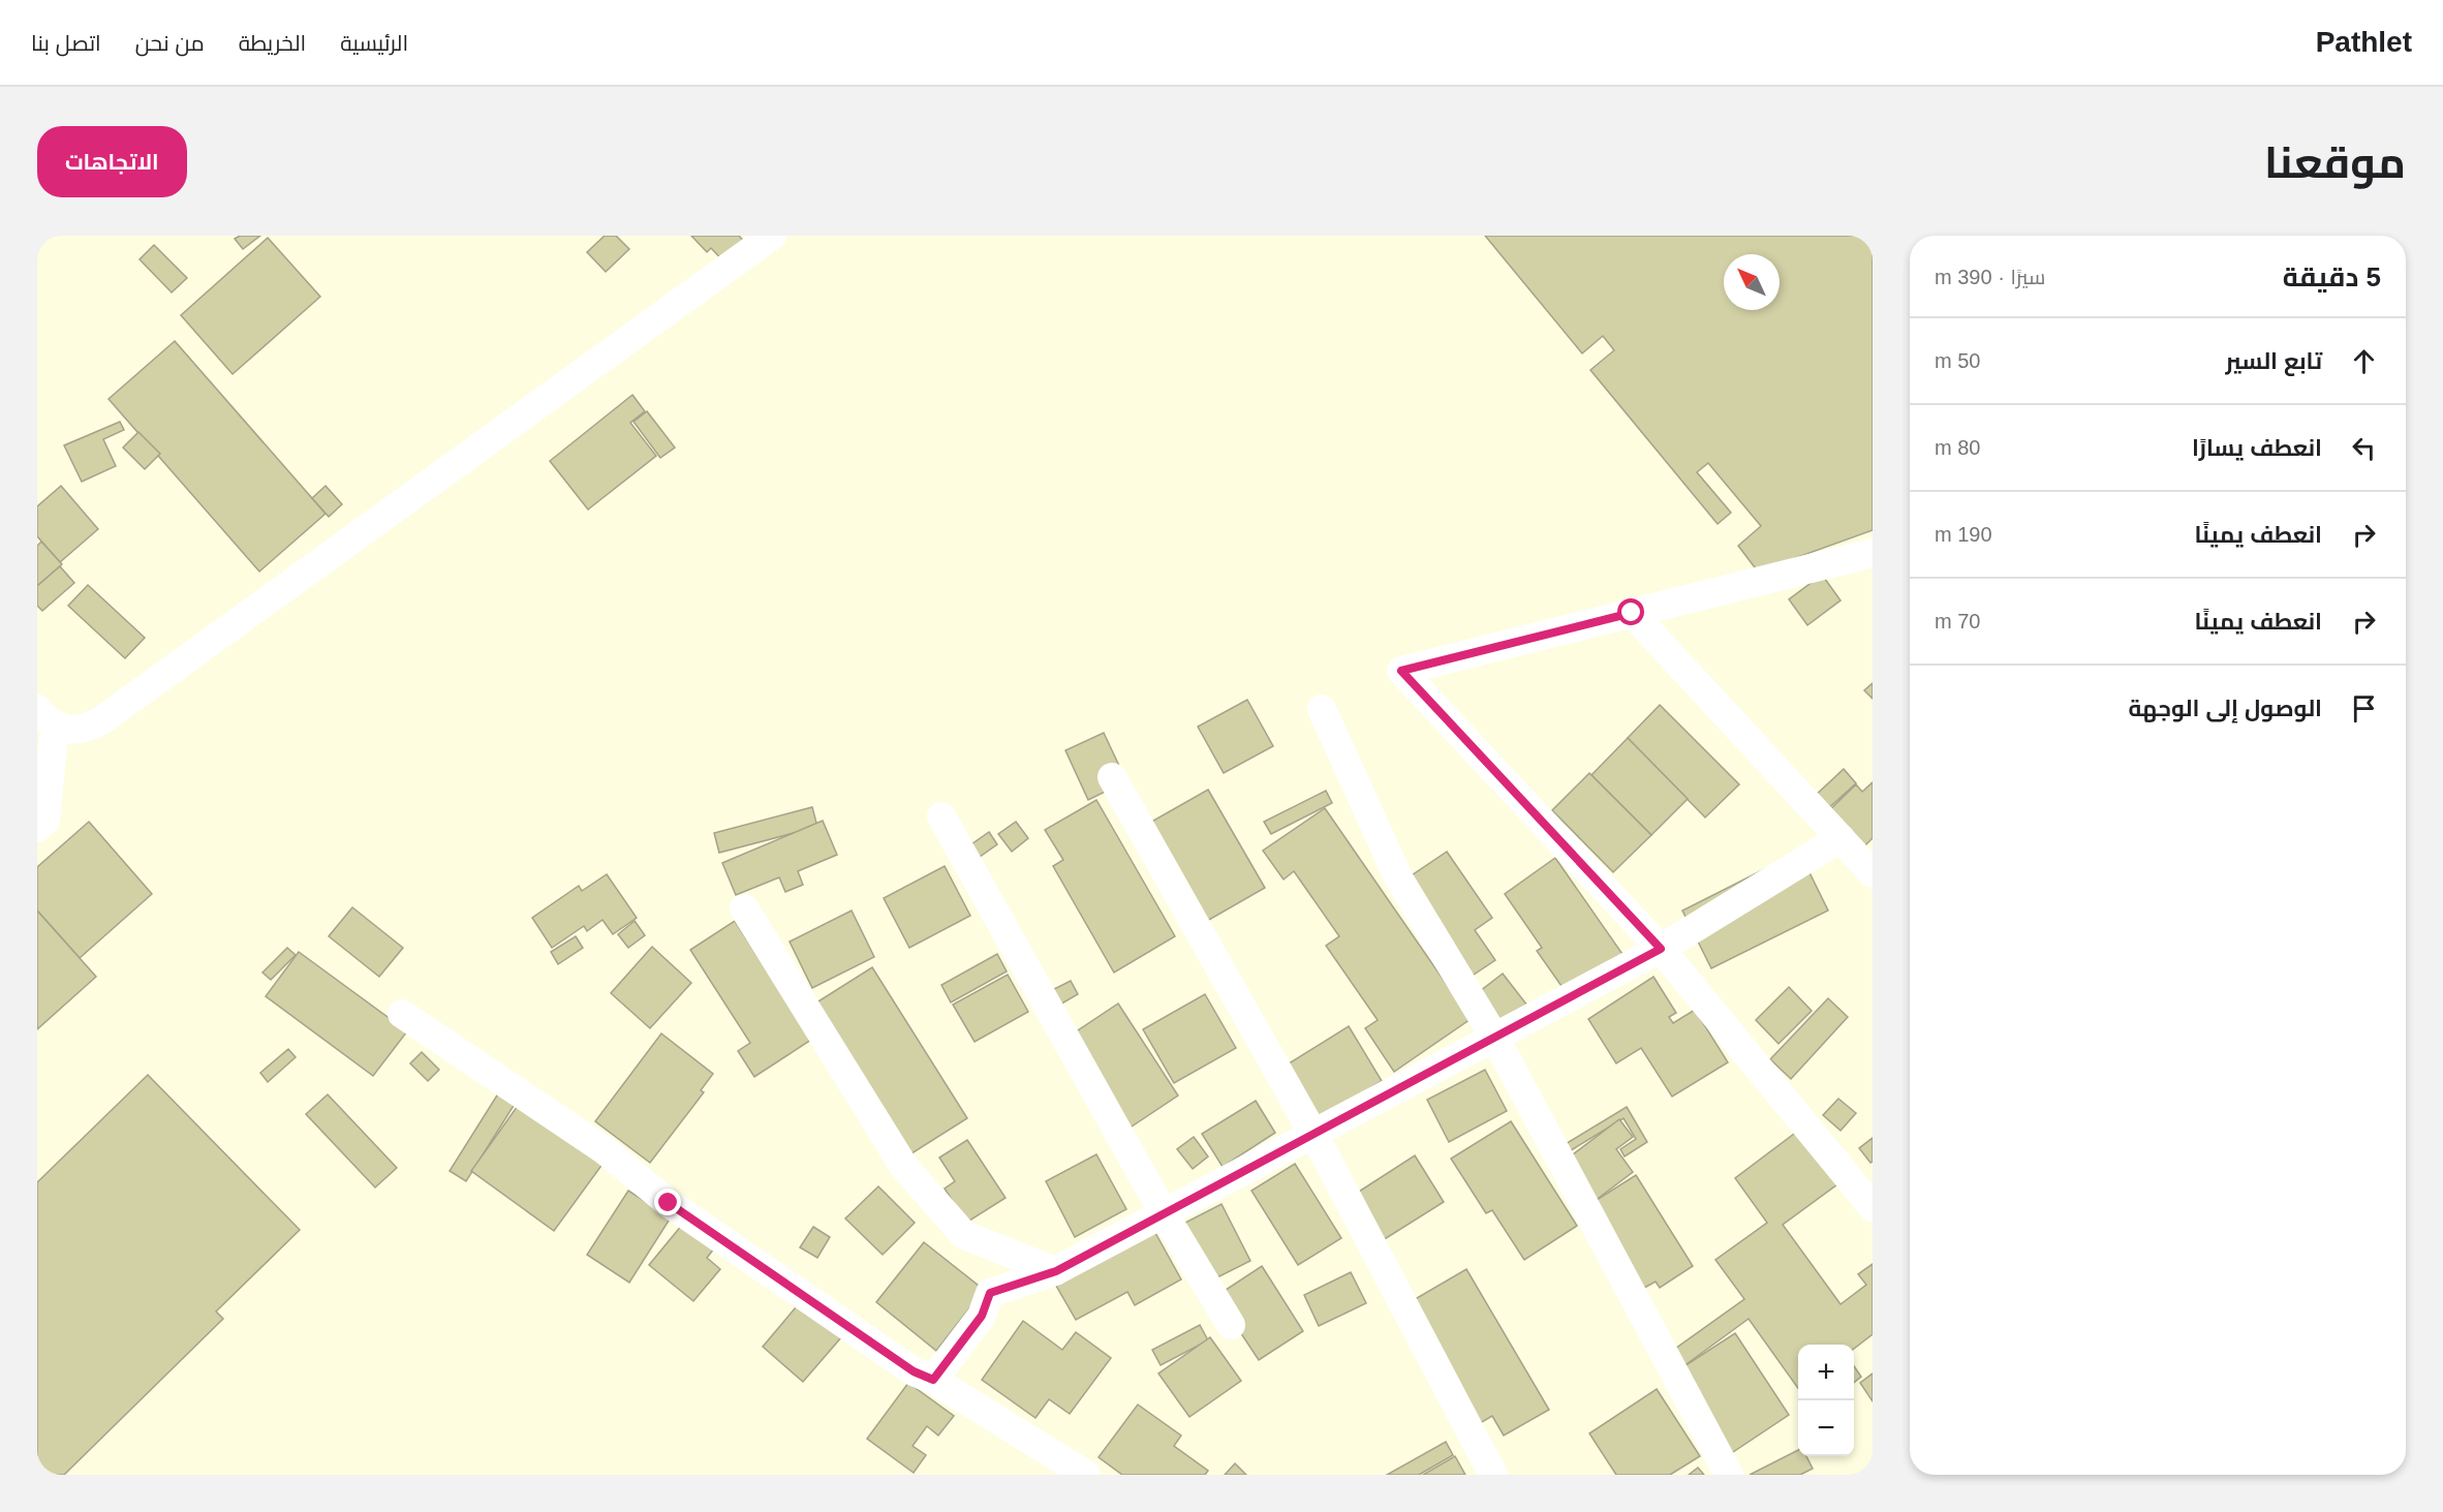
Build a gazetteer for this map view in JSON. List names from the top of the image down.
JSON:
{
  "north": "top left",
  "page": {
    "header": "Pathlet",
    "nav": [
      "الرئيسية",
      "الخريطة",
      "من نحن",
      "اتصل بنا"
    ],
    "title": "موقعنا",
    "buttons": "الاتجاهات",
    "heading": ["5 دقيقة", "سيرًا · 390 m"],
    "list": [
      ["تابع السير", "50 m"],
      ["انعطف يسارًا", "80 m"],
      ["انعطف يمينًا", "190 m"],
      ["انعطف يمينًا", "70 m"],
      "الوصول إلى الوجهة"
    ],
    "map_buttons": ["+", "−"]
  }
}
